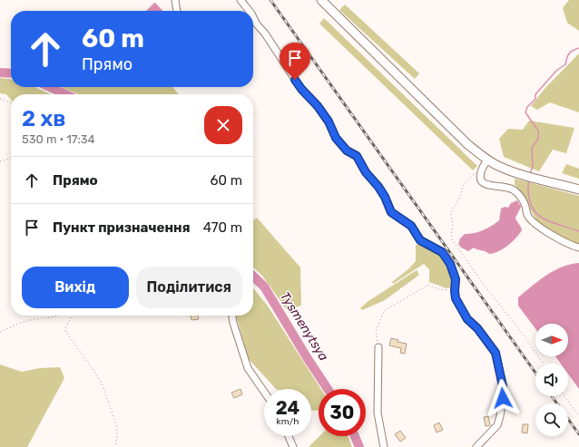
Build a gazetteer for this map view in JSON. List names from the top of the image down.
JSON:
{
  "water": ["Tysmenytsya"],
  "north": "right",
  "page": {
    "turn": ["60 m", "Прямо"],
    "heading": ["2 хв", "530 m · 17:34"],
    "list": [
      {
        "name": "Прямо",
        "value": "60 m"
      },
      {
        "name": "Пункт призначення",
        "value": "470 m"
      }
    ],
    "buttons": ["Вихід", "Поділитися"],
    "speed": "24 km/h",
    "limit": "30"
  }
}
